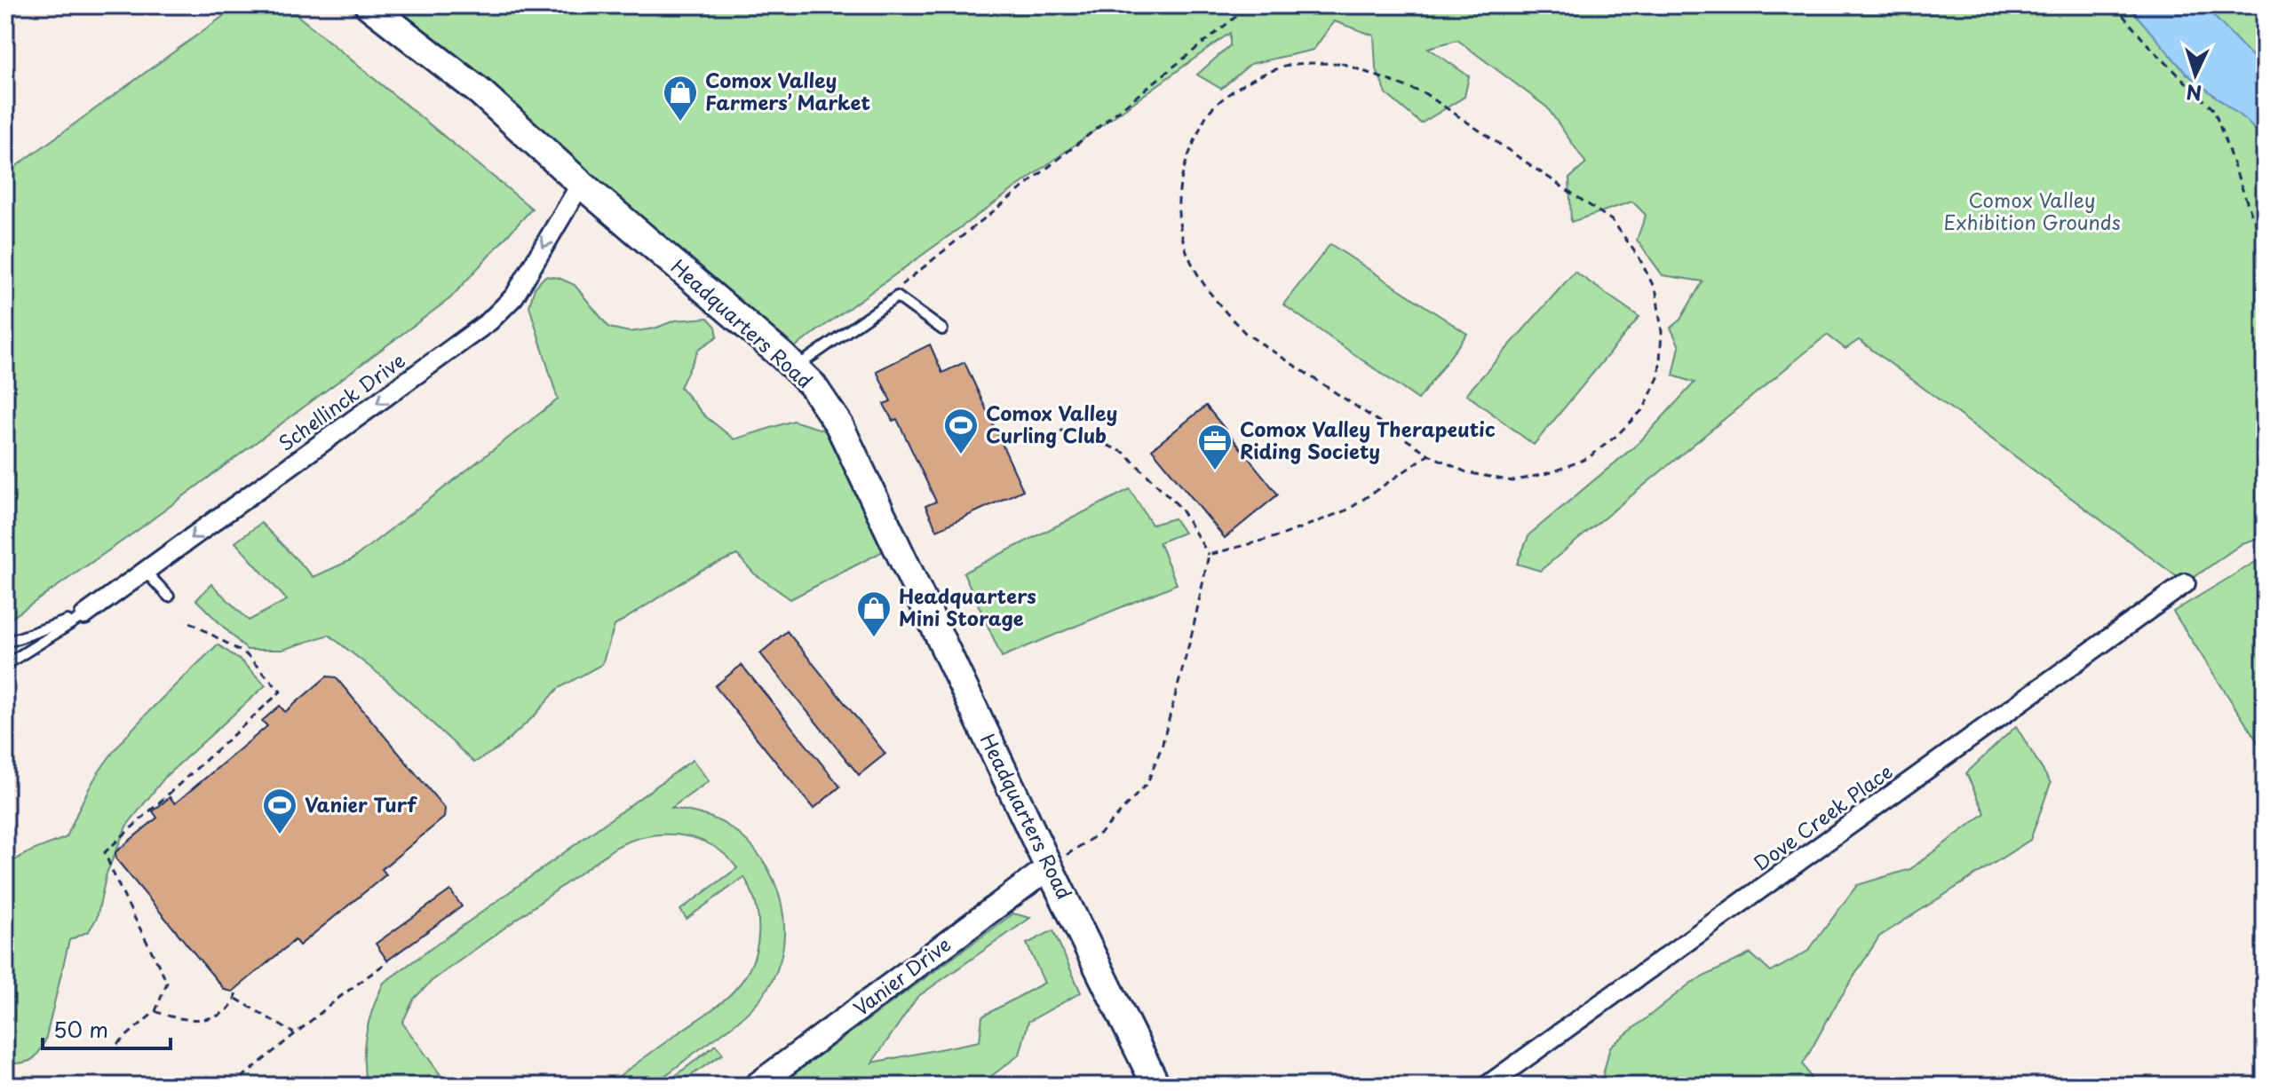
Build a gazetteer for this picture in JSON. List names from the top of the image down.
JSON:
{
  "streets": {
    "main road": ["Headquarters Road"],
    "street": ["Schellinck Drive", "Dove Creek Place", "Vanier Drive"]
  },
  "crossings": [
    ["Headquarters Road", "Schellinck Drive"],
    ["Headquarters Road", "Vanier Drive"]
  ],
  "one_way": ["Schellinck Drive"],
  "parks": ["Comox Valley Exhibition Grounds"],
  "places": {
    "shop": ["Comox Valley Farmers’ Market", "Headquarters Mini Storage"],
    "sports": ["Comox Valley Curling Club", "Vanier Turf"],
    "office": ["Comox Valley Therapeutic Riding Society"]
  },
  "scale_bar": "50 m",
  "north": "bottom"
}
